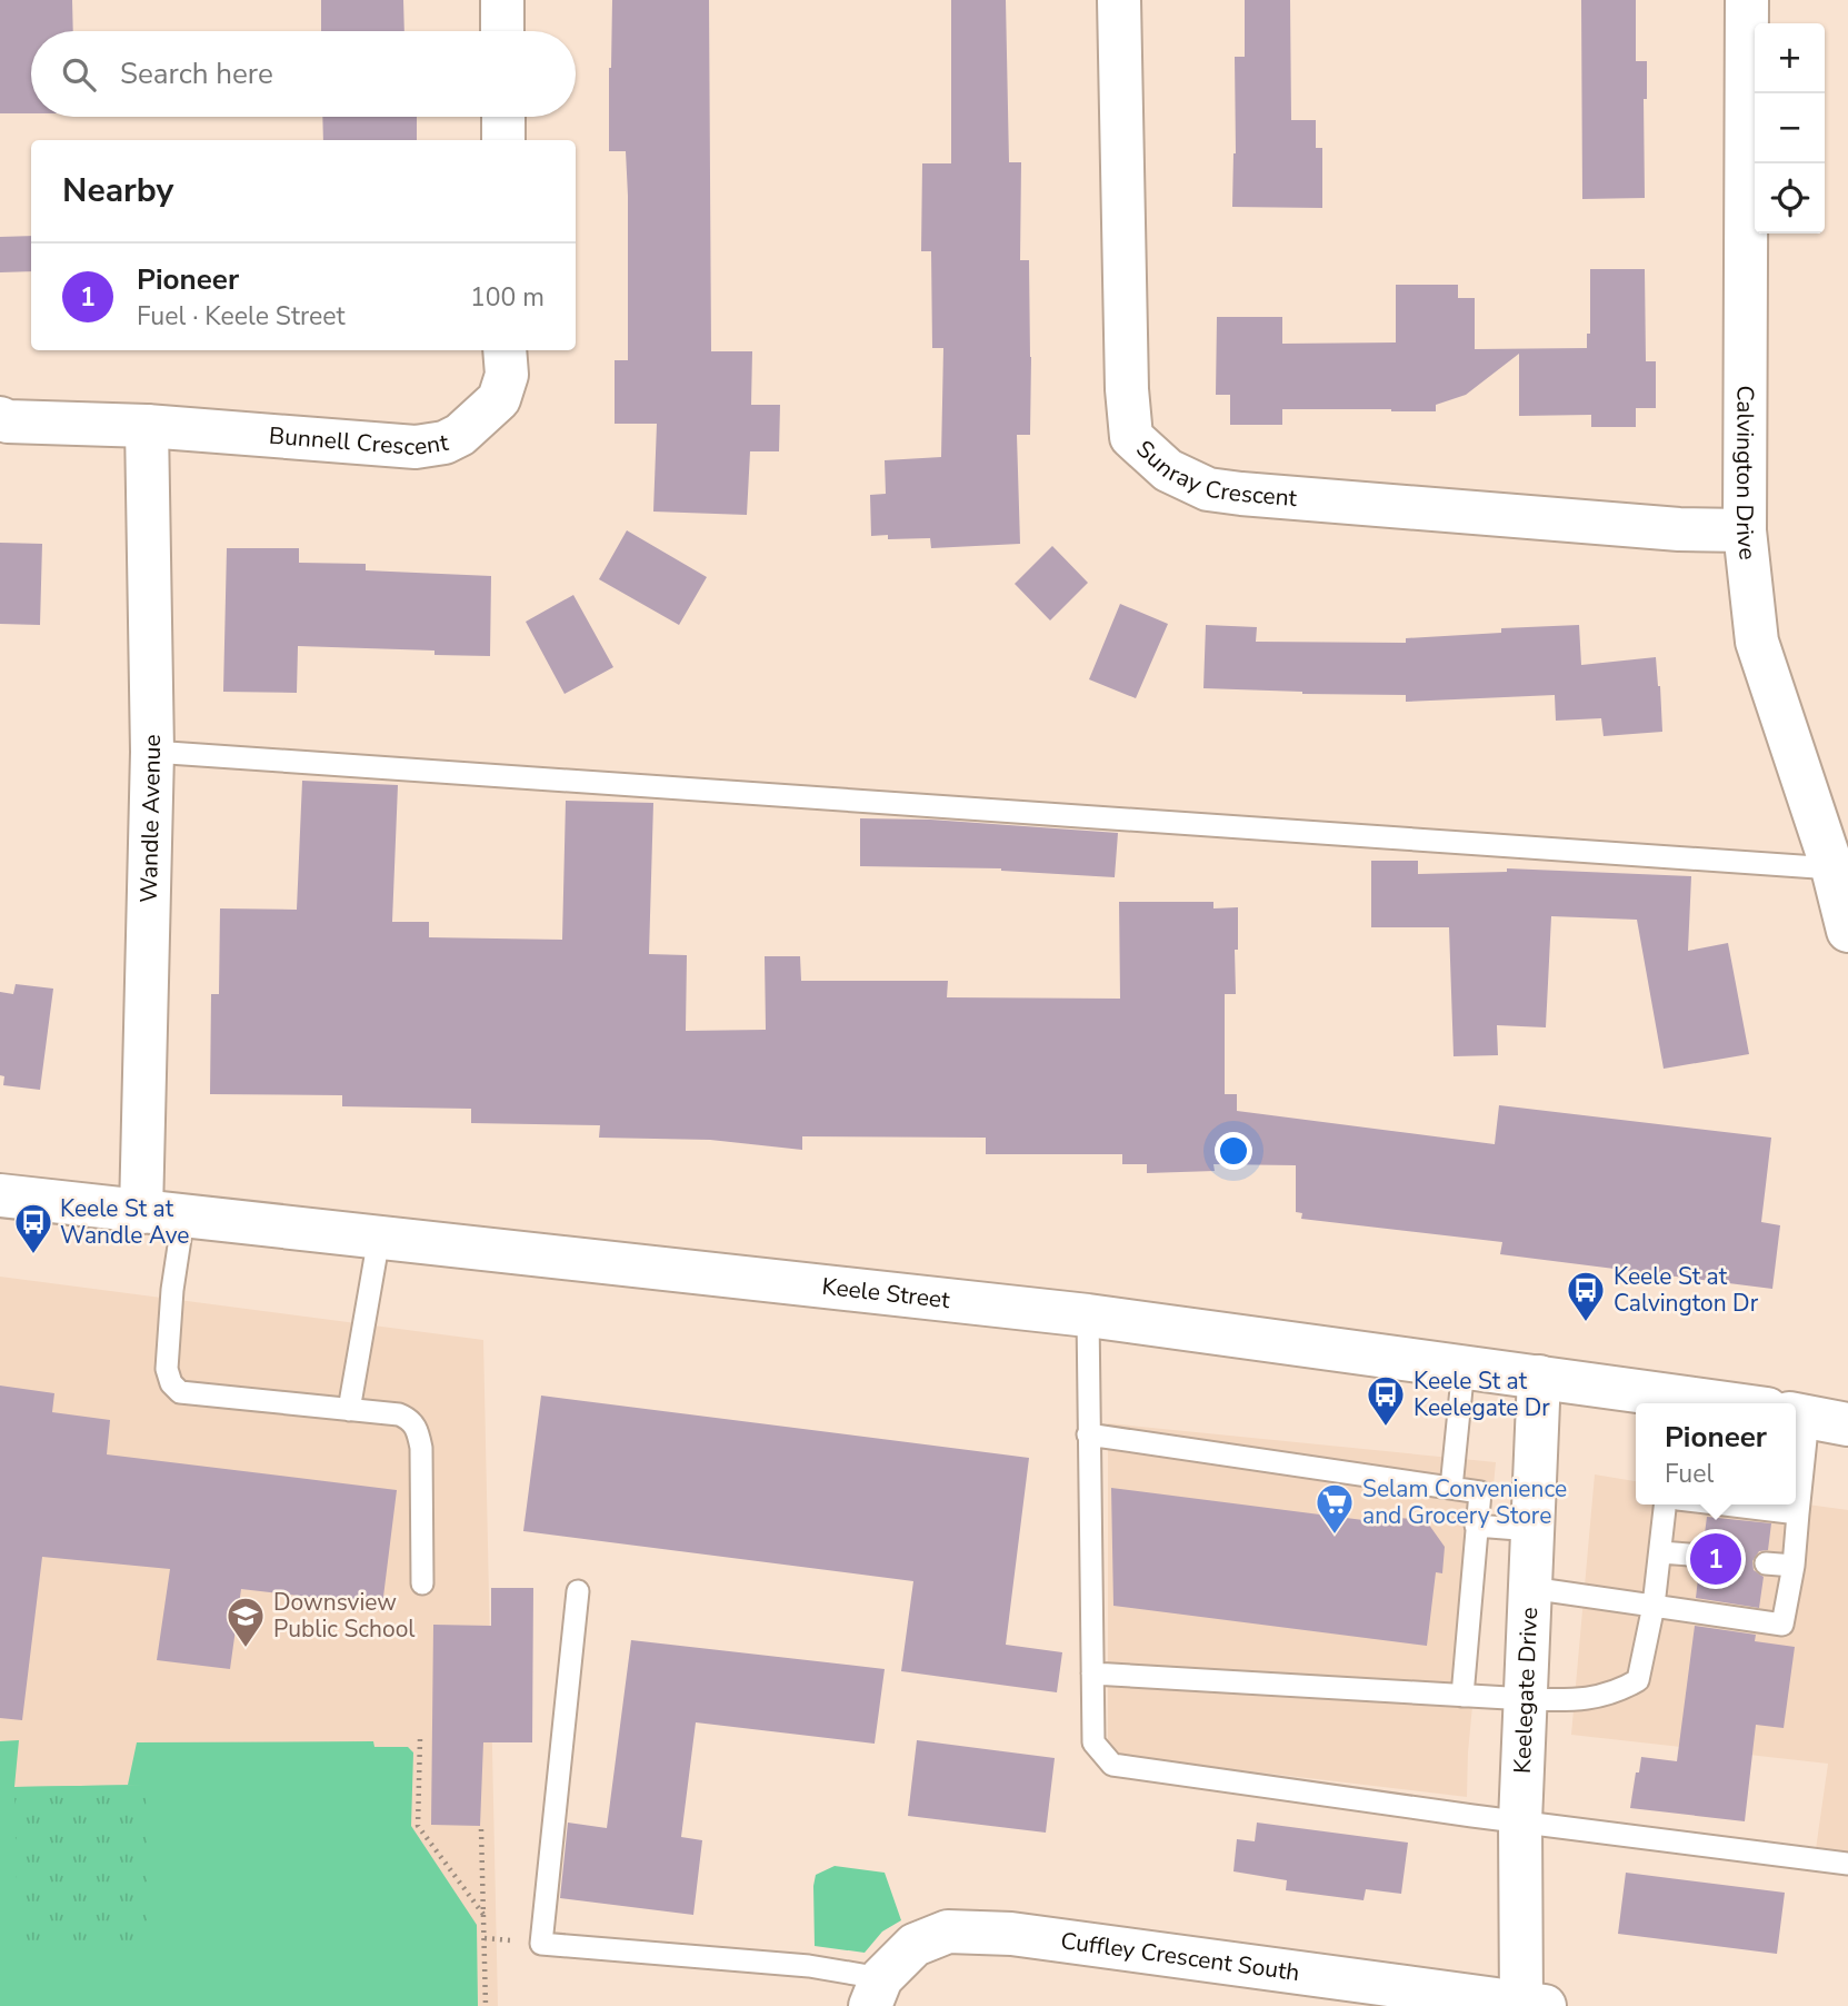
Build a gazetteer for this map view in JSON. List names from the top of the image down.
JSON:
{
  "streets": {
    "street": [
      "Bunnell Crescent",
      "Sunray Crescent",
      "Calvington Drive",
      "Wandle Avenue",
      "Keele Street",
      "Keelegate Drive",
      "Cuffley Crescent South"
    ]
  },
  "crossings": [
    ["Bunnell Crescent", "Wandle Avenue"],
    ["Sunray Crescent", "Calvington Drive"],
    ["Wandle Avenue", "Keele Street"],
    ["Keele Street", "Keelegate Drive"],
    ["Keelegate Drive", "Cuffley Crescent South"]
  ],
  "places": {
    "bus stop": ["Keele St at Wandle Ave", "Keele St at Calvington Dr", "Keele St at Keelegate Dr"],
    "supermarket": ["Selam Convenience and Grocery Store"],
    "school or university": ["Downsview Public School"]
  },
  "page": {
    "map_buttons": ["+", "−"],
    "search": "Search here",
    "heading": "Nearby",
    "list": [
      {
        "mark": "1",
        "name": "Pioneer",
        "note": "Fuel · Keele Street",
        "value": "100 m"
      }
    ],
    "popup": ["Pioneer", "Fuel"],
    "pins": "1"
  }
}
